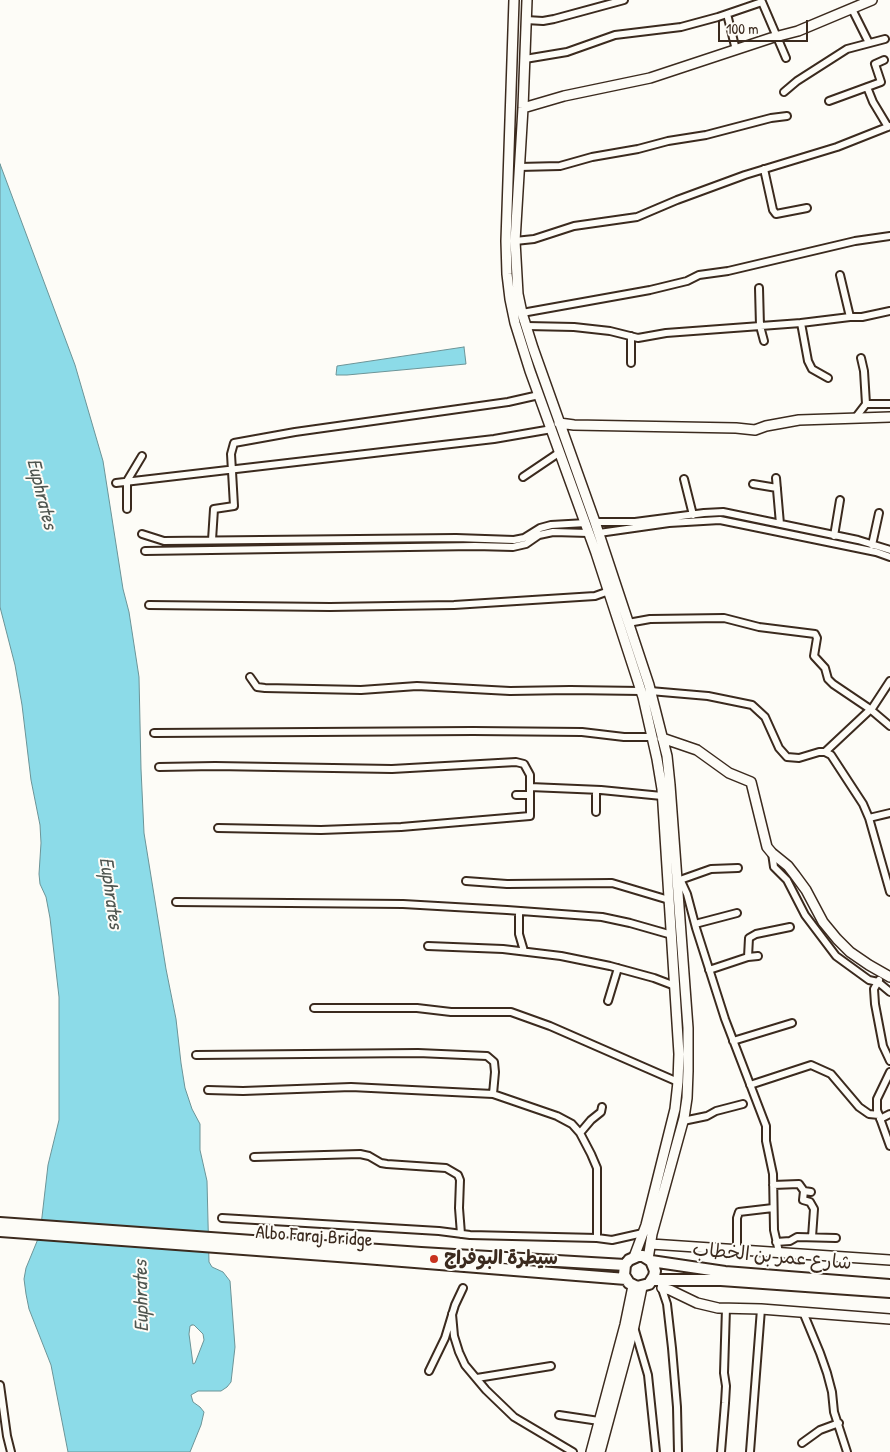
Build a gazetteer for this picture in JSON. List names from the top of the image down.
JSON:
{
  "streets": {
    "main road": ["Albo Faraj Bridge", "شارع عمر بن الخطاب"]
  },
  "water": ["Euphrates"],
  "places": ["سيطرة البوفراج"],
  "scale_bar": "100 m"
}
